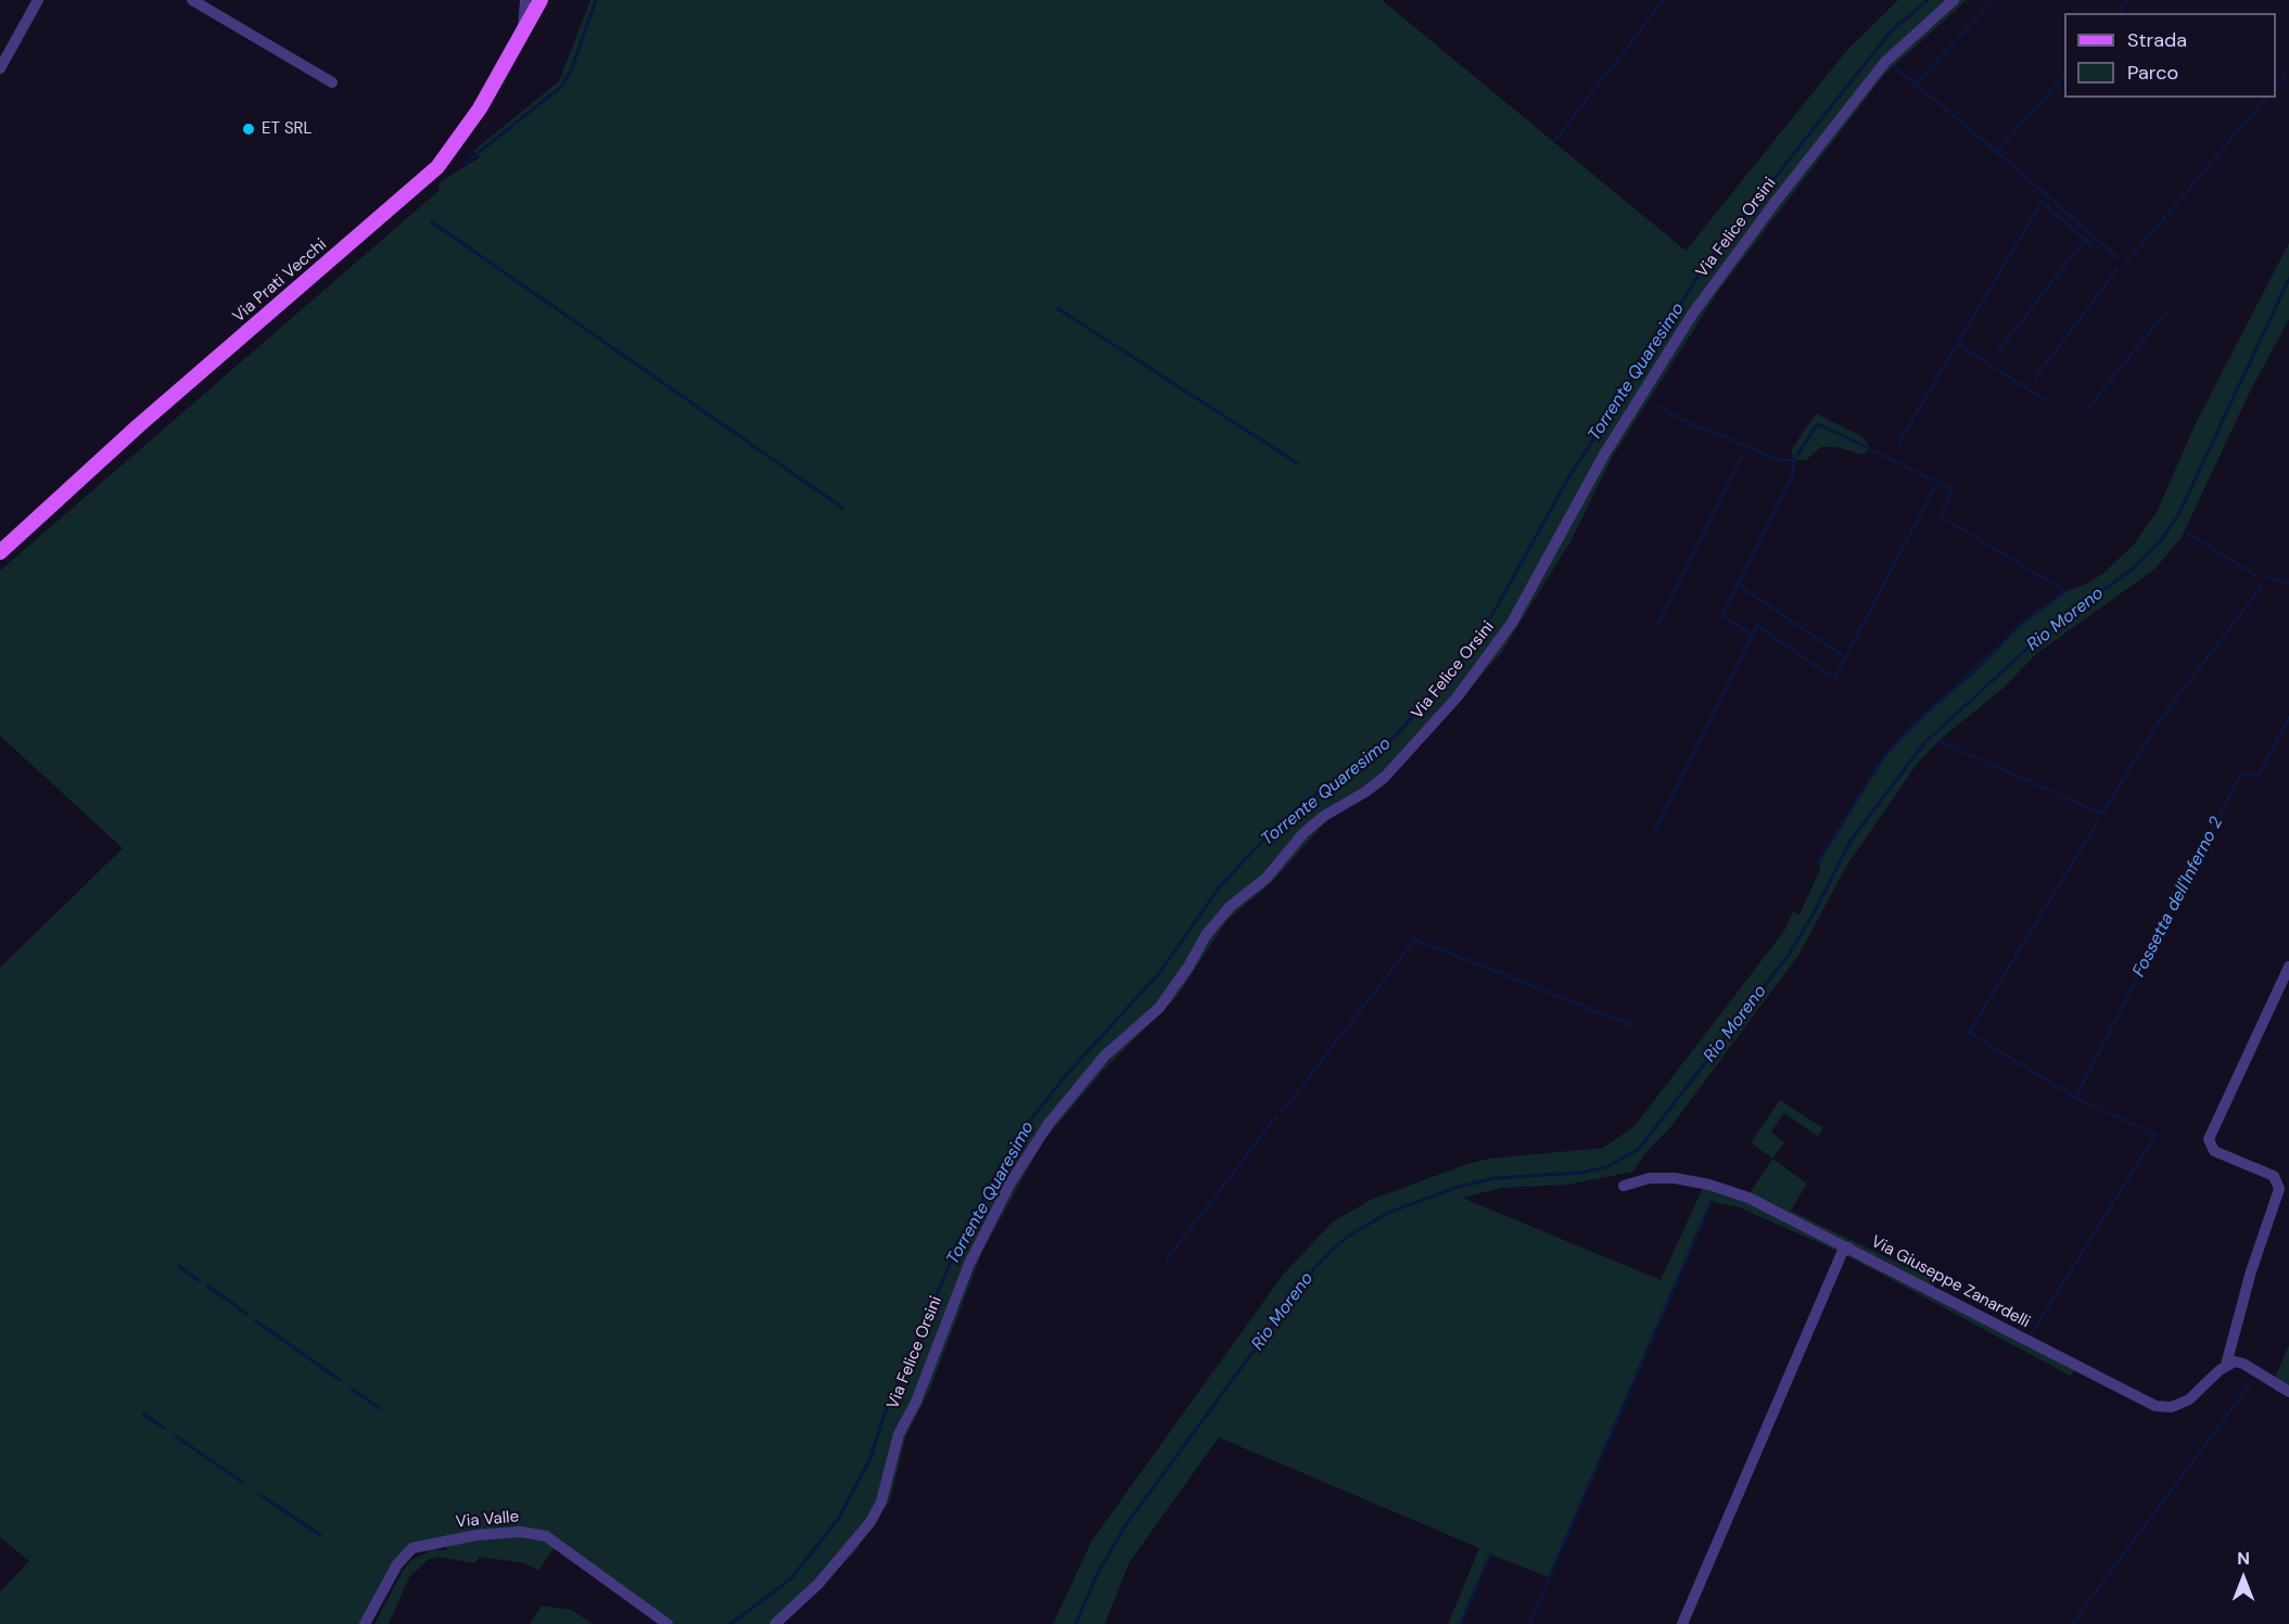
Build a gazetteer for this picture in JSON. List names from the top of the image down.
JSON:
{
  "streets": {
    "main road": ["Via Prati Vecchi"],
    "street": ["Via Felice Orsini", "Via Giuseppe Zanardelli", "Via Valle"]
  },
  "water": ["Torrente Quaresimo", "Rio Moreno", "Fossetta dell'Inferno 2"],
  "places": ["ET SRL"],
  "legend": ["Strada", "Parco"],
  "north": "top"
}
